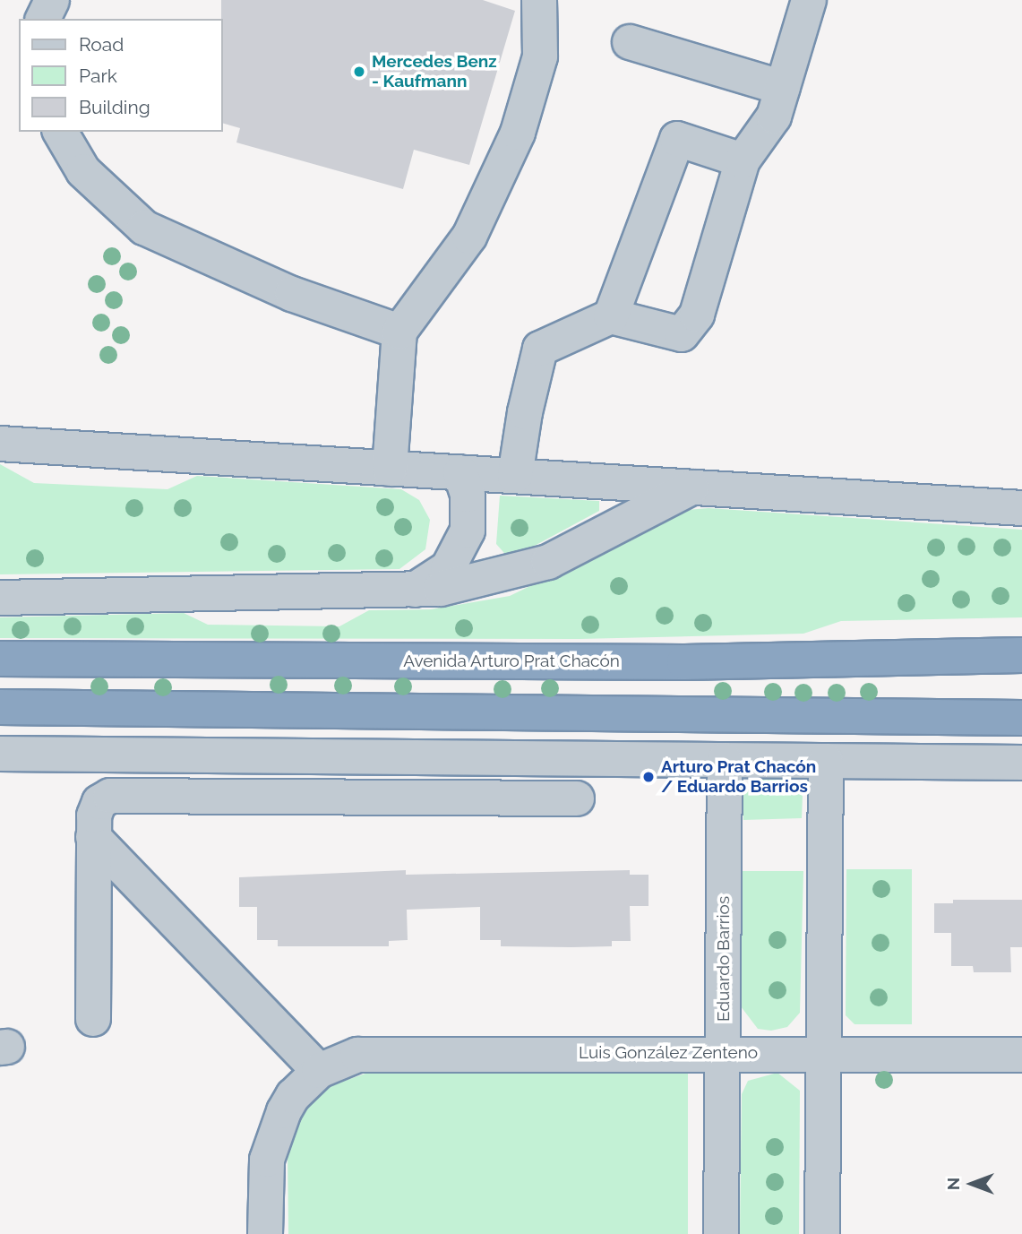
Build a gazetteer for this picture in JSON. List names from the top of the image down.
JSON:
{
  "streets": {
    "highway": ["Avenida Arturo Prat Chacón"],
    "street": ["Eduardo Barrios", "Luis González Zenteno"]
  },
  "crossings": [
    ["Eduardo Barrios", "Luis González Zenteno"]
  ],
  "places": ["Mercedes Benz - Kaufmann", "Arturo Prat Chacón / Eduardo Barrios"],
  "legend": ["Road", "Park", "Building"],
  "north": "left"
}
